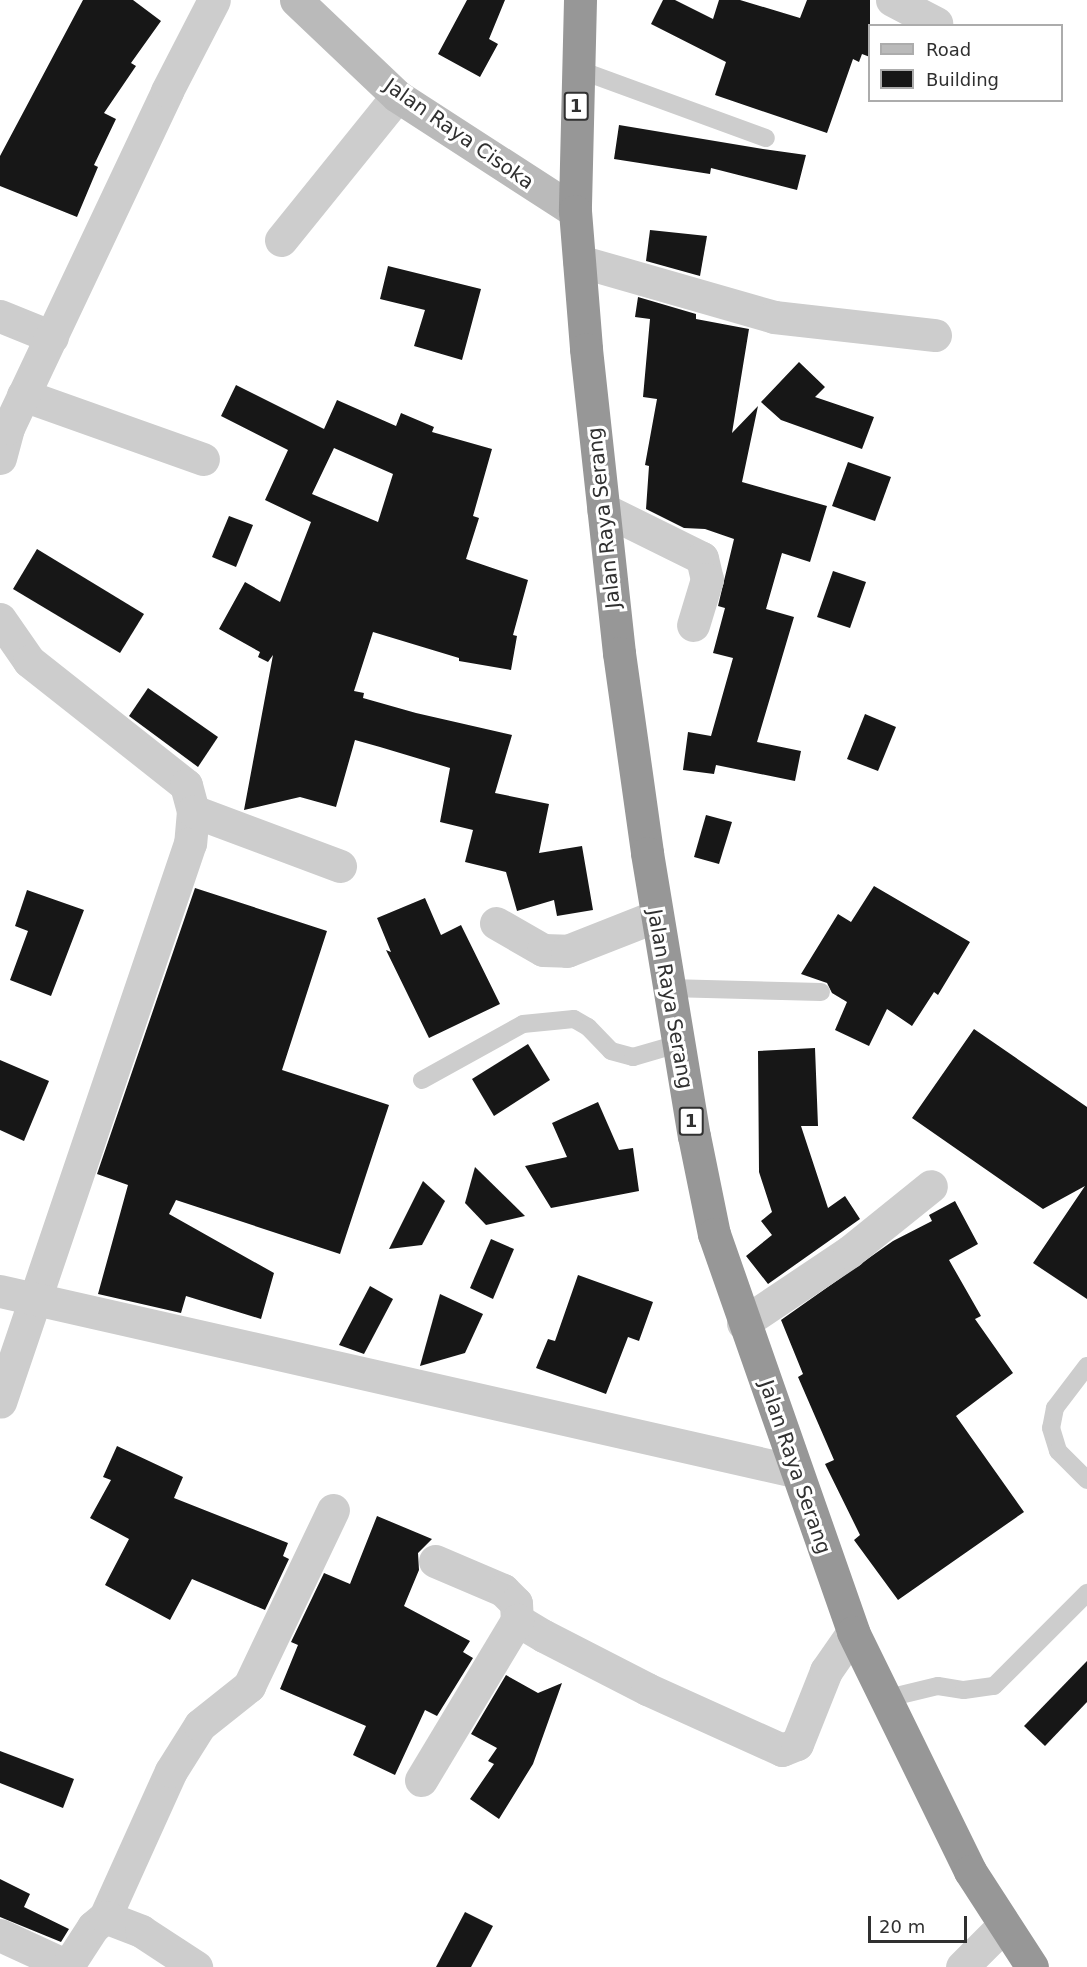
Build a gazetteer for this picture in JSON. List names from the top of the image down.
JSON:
{
  "streets": {
    "highway": ["1", "Jalan Raya Serang"],
    "street": ["Jalan Raya Cisoka"]
  },
  "crossings": [
    ["Jalan Raya Cisoka", "Jalan Raya Serang"]
  ],
  "legend": ["Road", "Building"],
  "scale_bar": "20 m"
}
